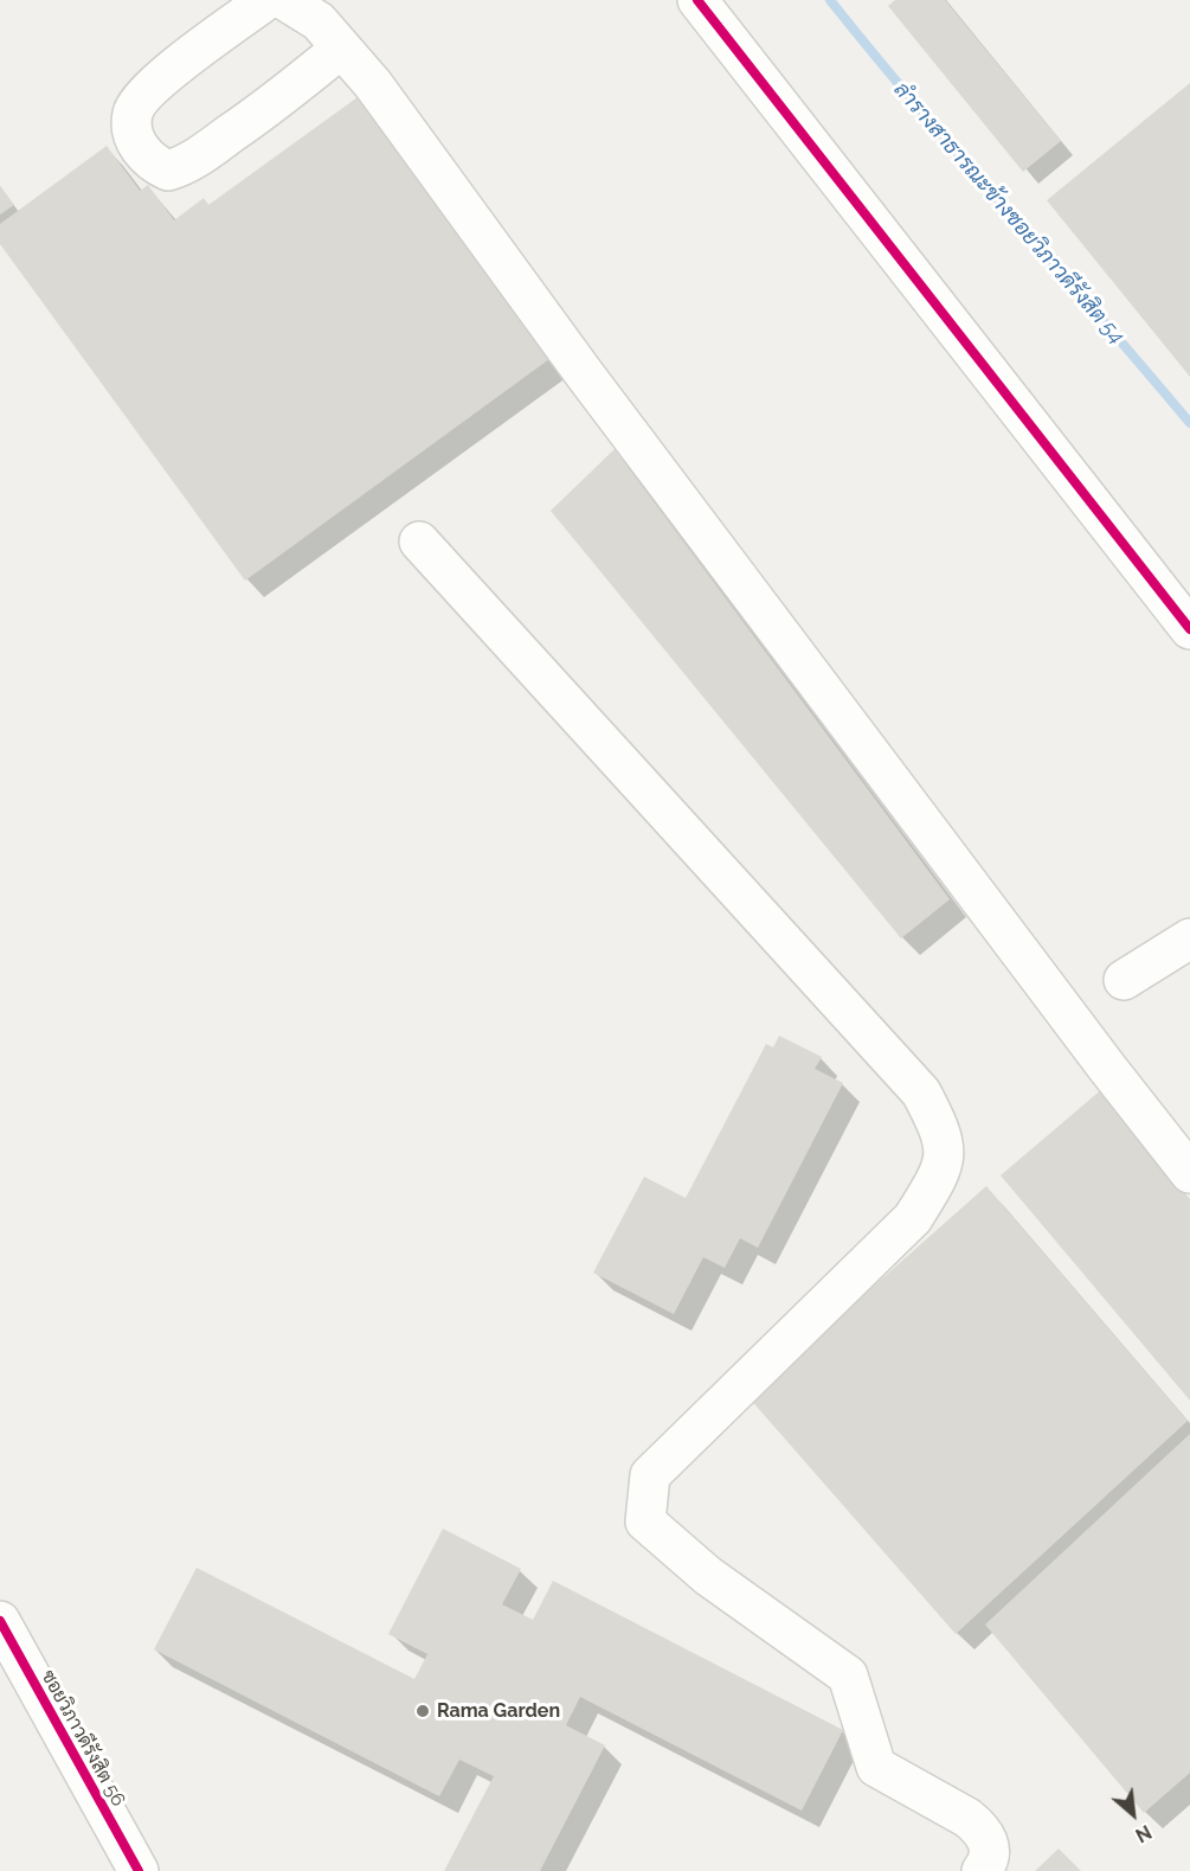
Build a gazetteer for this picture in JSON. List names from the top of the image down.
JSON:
{
  "streets": {
    "street": ["ซอยวิภาวดีรังสิต 56"]
  },
  "water": ["ลำรางสาธารณะข้างซอยวิภาวดีรังสิต 54"],
  "places": ["Rama Garden"],
  "north": "bottom right"
}
